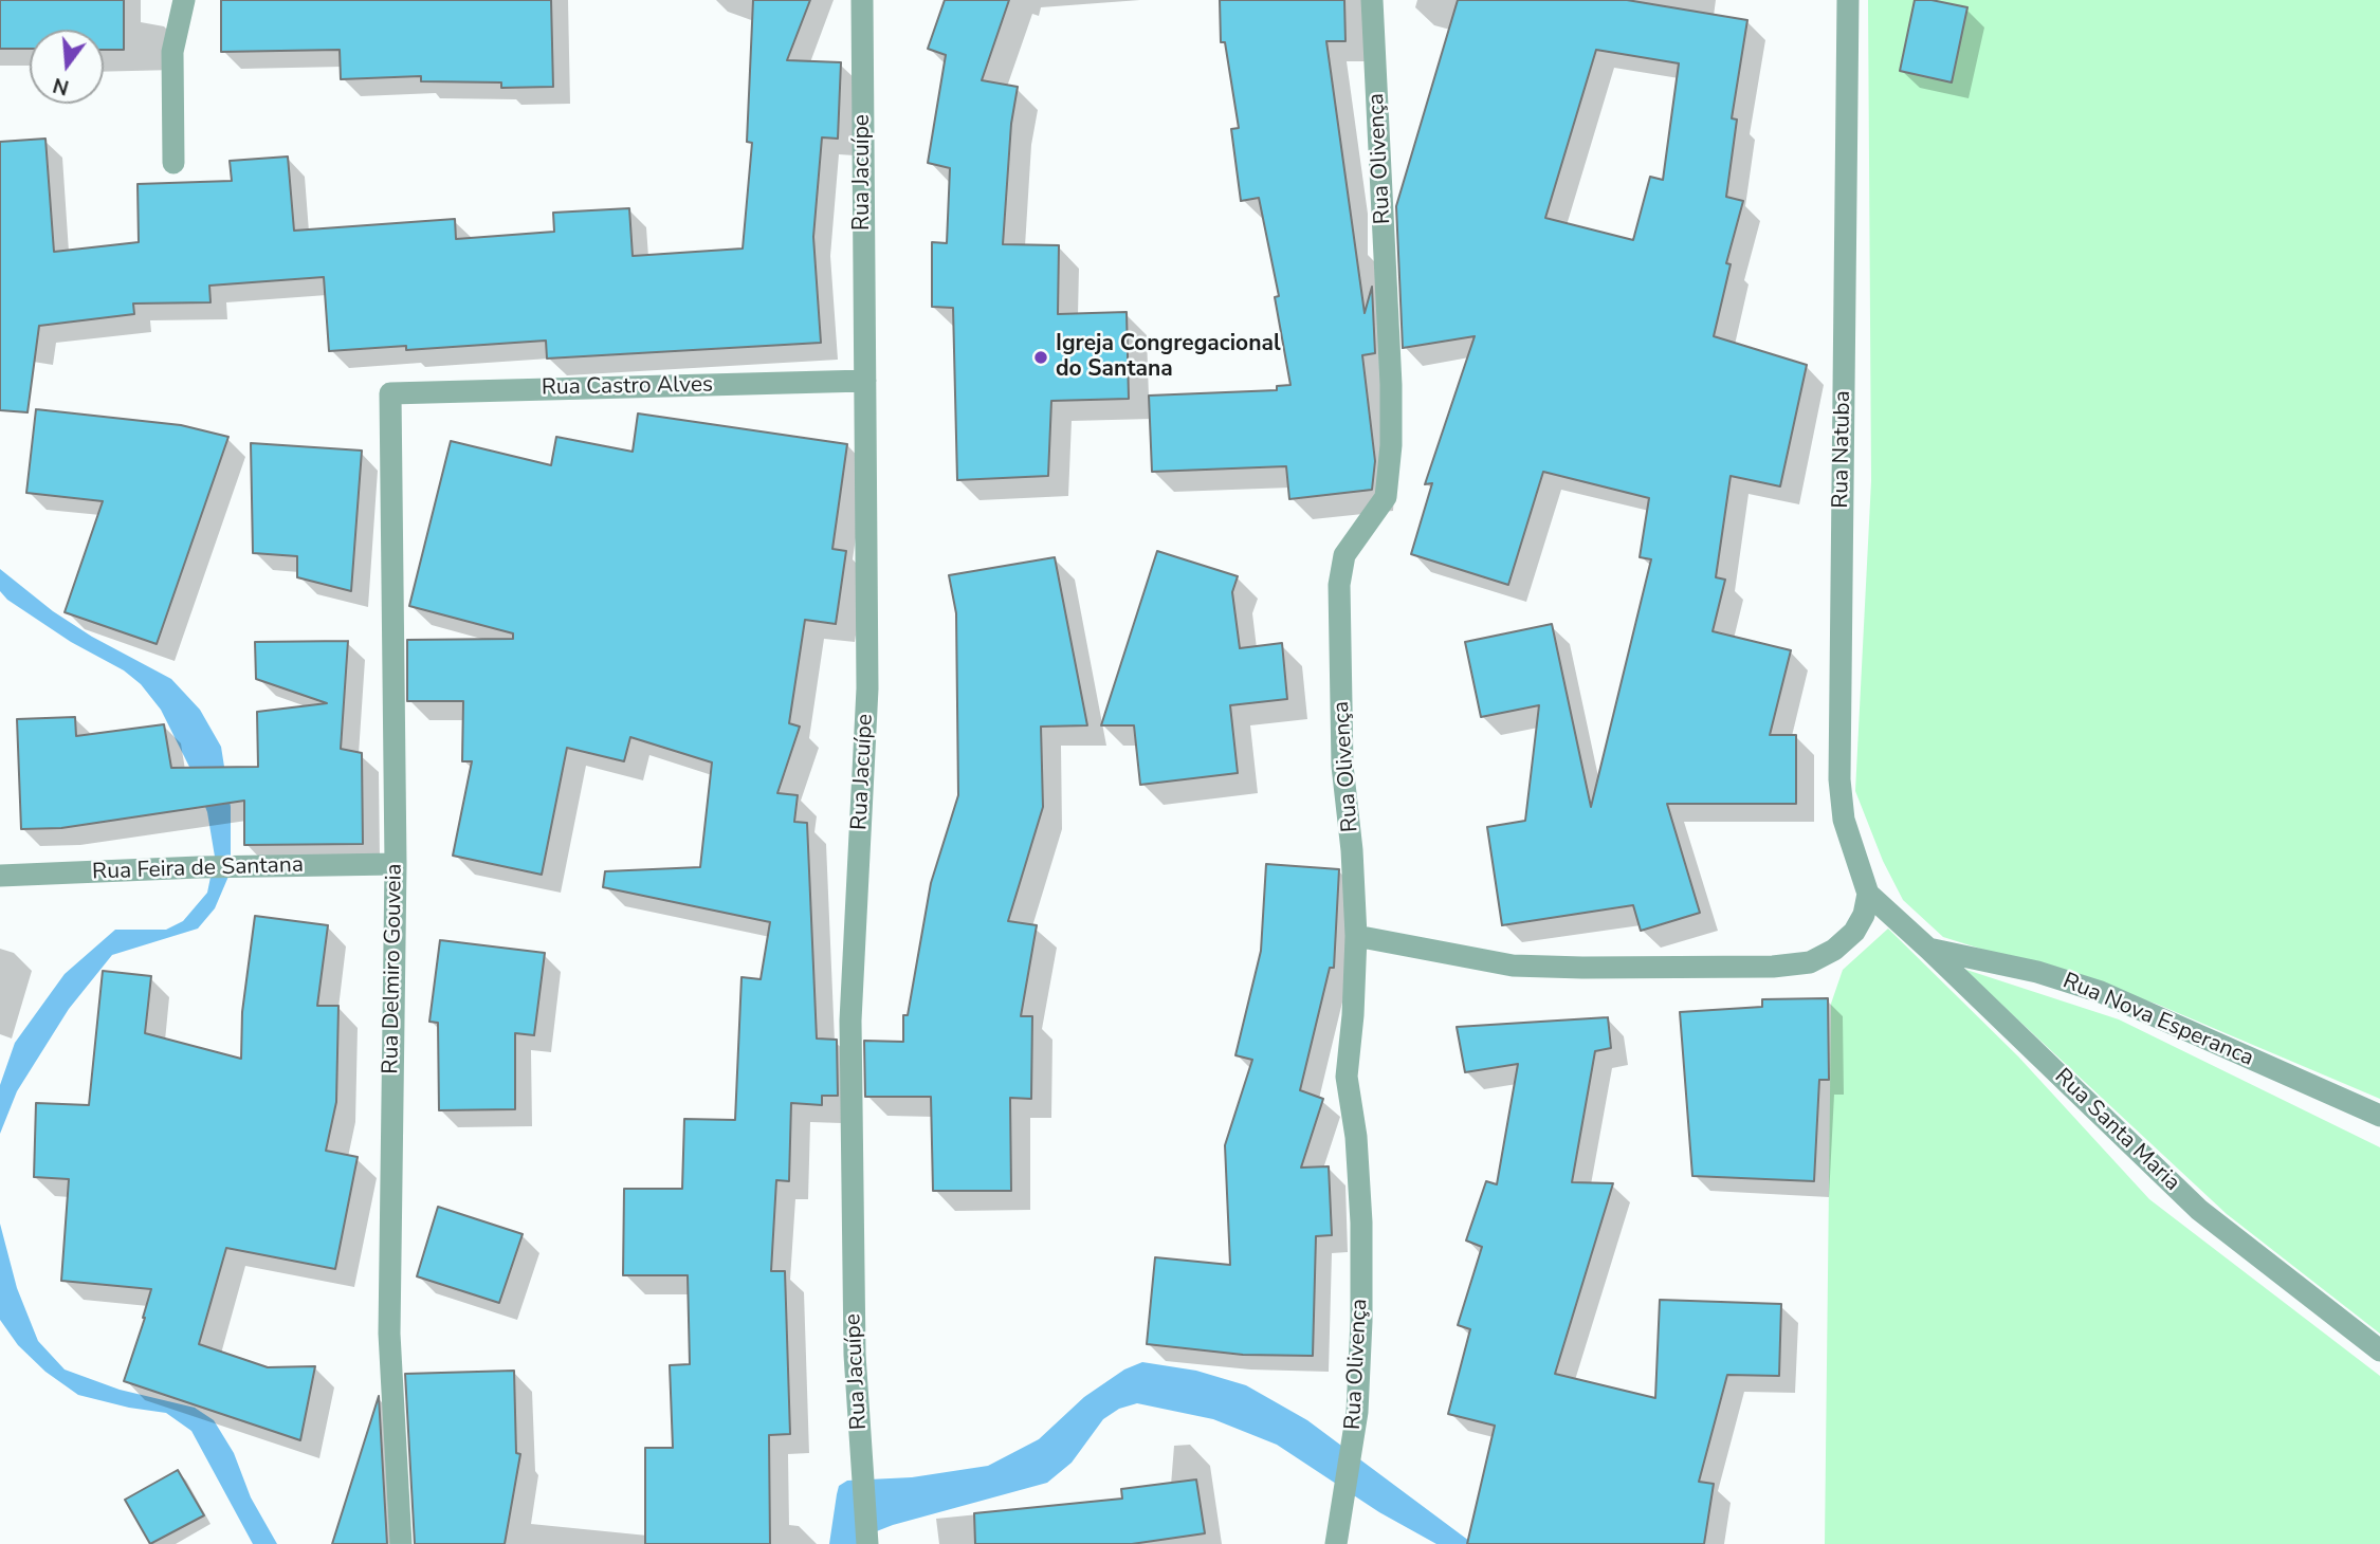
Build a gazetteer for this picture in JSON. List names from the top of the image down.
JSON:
{
  "streets": {
    "street": [
      "Rua Olivença",
      "Rua Jacuípe",
      "Rua Castro Alves",
      "Rua Natuba",
      "Rua Feira de Santana",
      "Rua Delmiro Gouveia",
      "Rua Nova Esperanca",
      "Rua Santa Maria"
    ]
  },
  "crossings": [
    ["Rua Jacuípe", "Rua Castro Alves"],
    ["Rua Castro Alves", "Rua Delmiro Gouveia"],
    ["Rua Natuba", "Rua Santa Maria"],
    ["Rua Feira de Santana", "Rua Delmiro Gouveia"],
    ["Rua Nova Esperanca", "Rua Santa Maria"]
  ],
  "places": ["Igreja Congregacional do Santana"],
  "north": "bottom"
}
